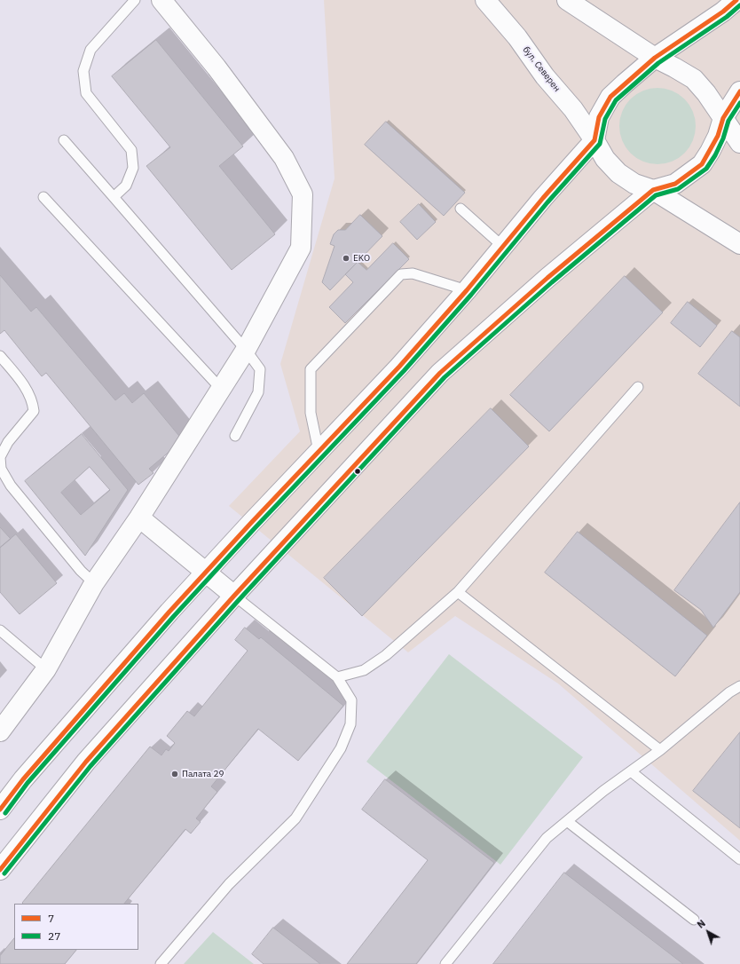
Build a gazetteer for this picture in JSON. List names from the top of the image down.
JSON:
{
  "streets": {
    "main road": ["бул. Северен"]
  },
  "places": ["EKO", "Палата 29"],
  "lines": ["transit line 7", "transit line 27"],
  "legend": ["7", "27"],
  "north": "top left"
}
